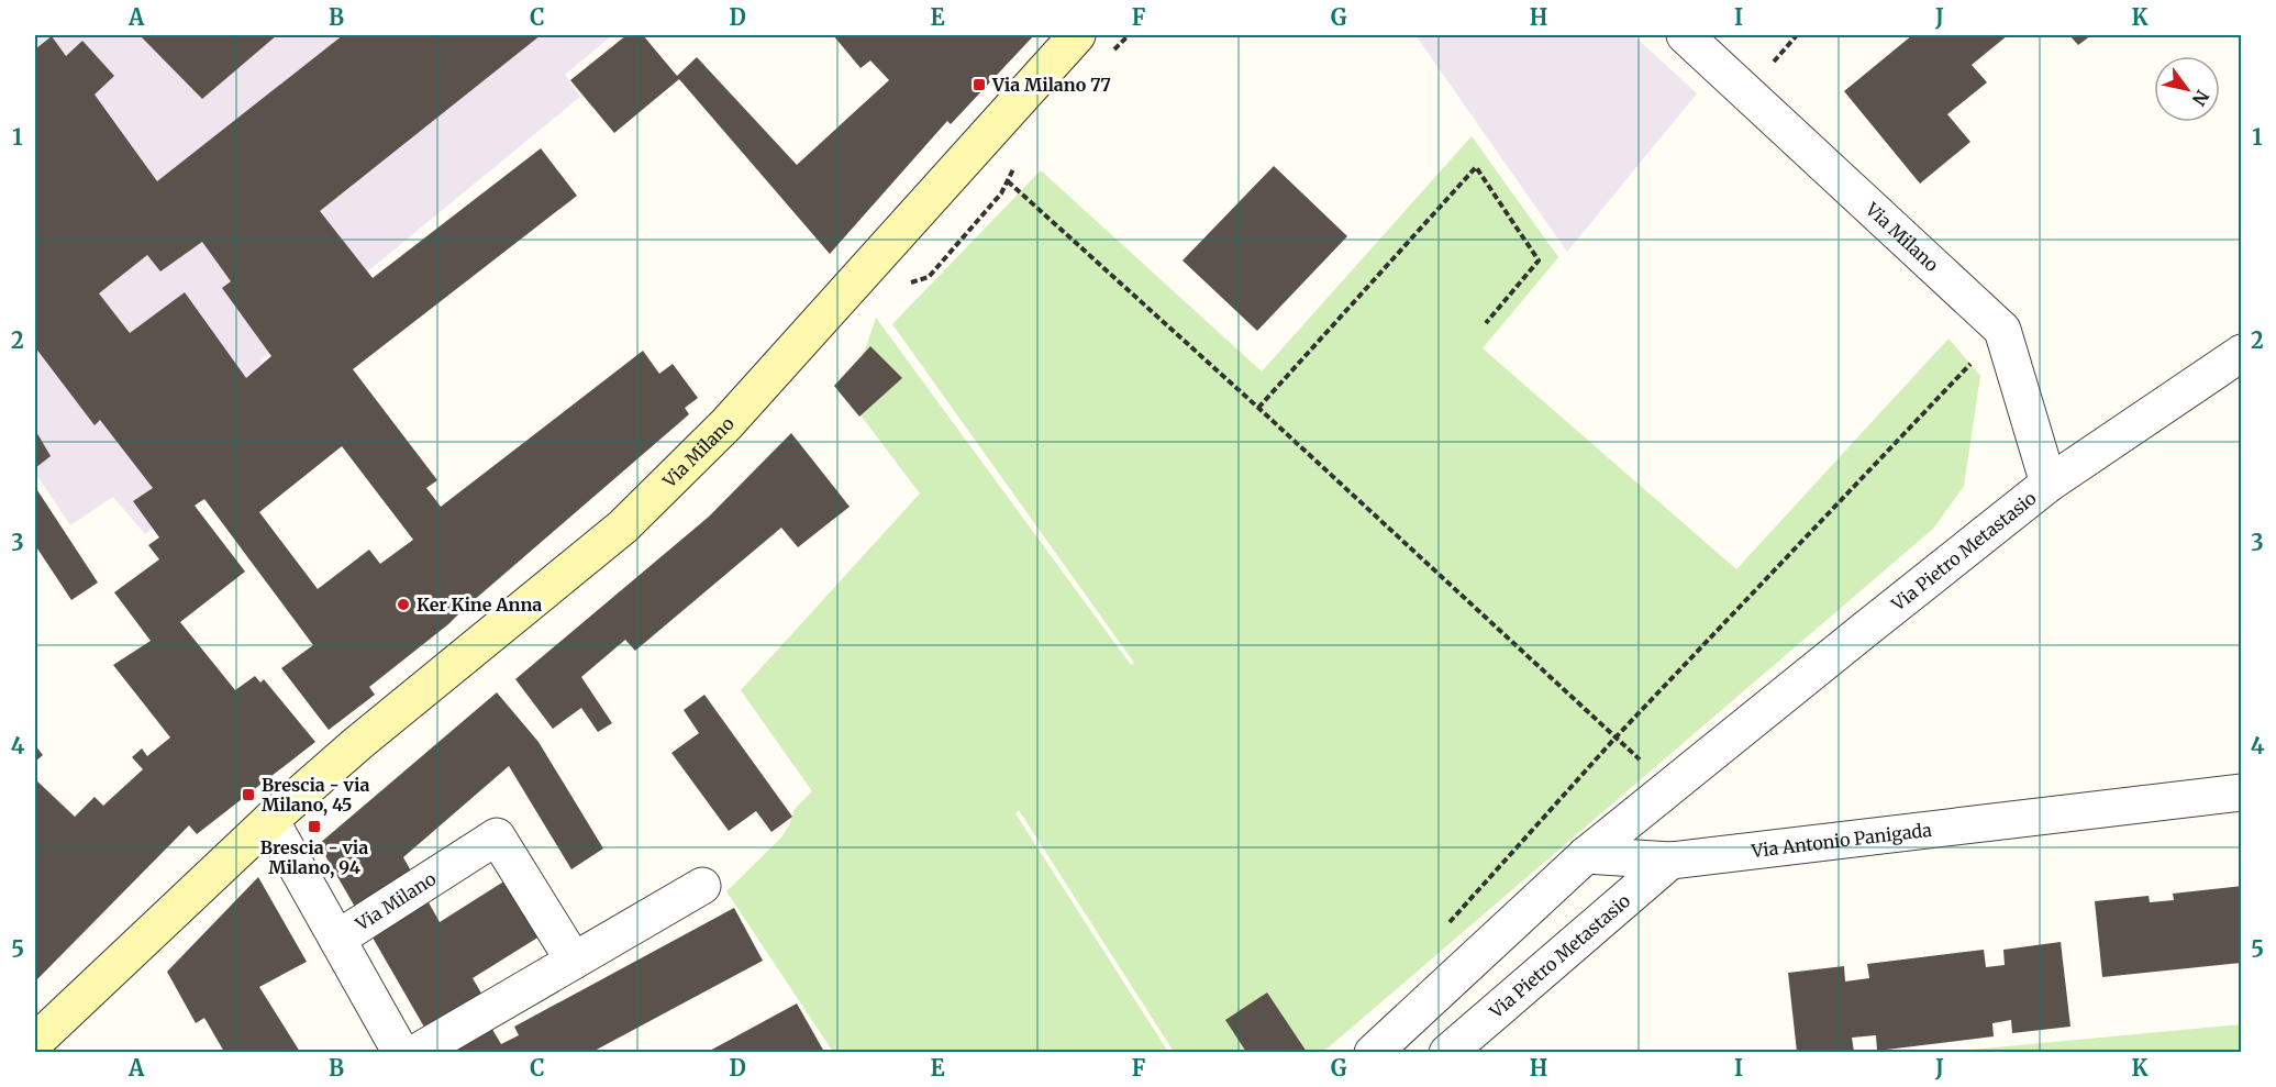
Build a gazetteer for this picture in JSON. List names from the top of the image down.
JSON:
{
  "streets": {
    "main road": ["Via Milano"],
    "street": ["Via Pietro Metastasio", "Via Antonio Panigada"]
  },
  "crossings": [
    ["Via Pietro Metastasio", "Via Antonio Panigada"]
  ],
  "places": {
    "transit": ["Via Milano 77", "Brescia - via Milano, 45", "Brescia - via Milano, 94"],
    "other": ["Ker Kine Anna"]
  },
  "north": "bottom right",
  "grid": {
    "columns": [
      "A",
      "B",
      "C",
      "D",
      "E",
      "F",
      "G",
      "H",
      "I",
      "J",
      "K"
    ],
    "rows": [
      "1",
      "2",
      "3",
      "4",
      "5"
    ]
  }
}
